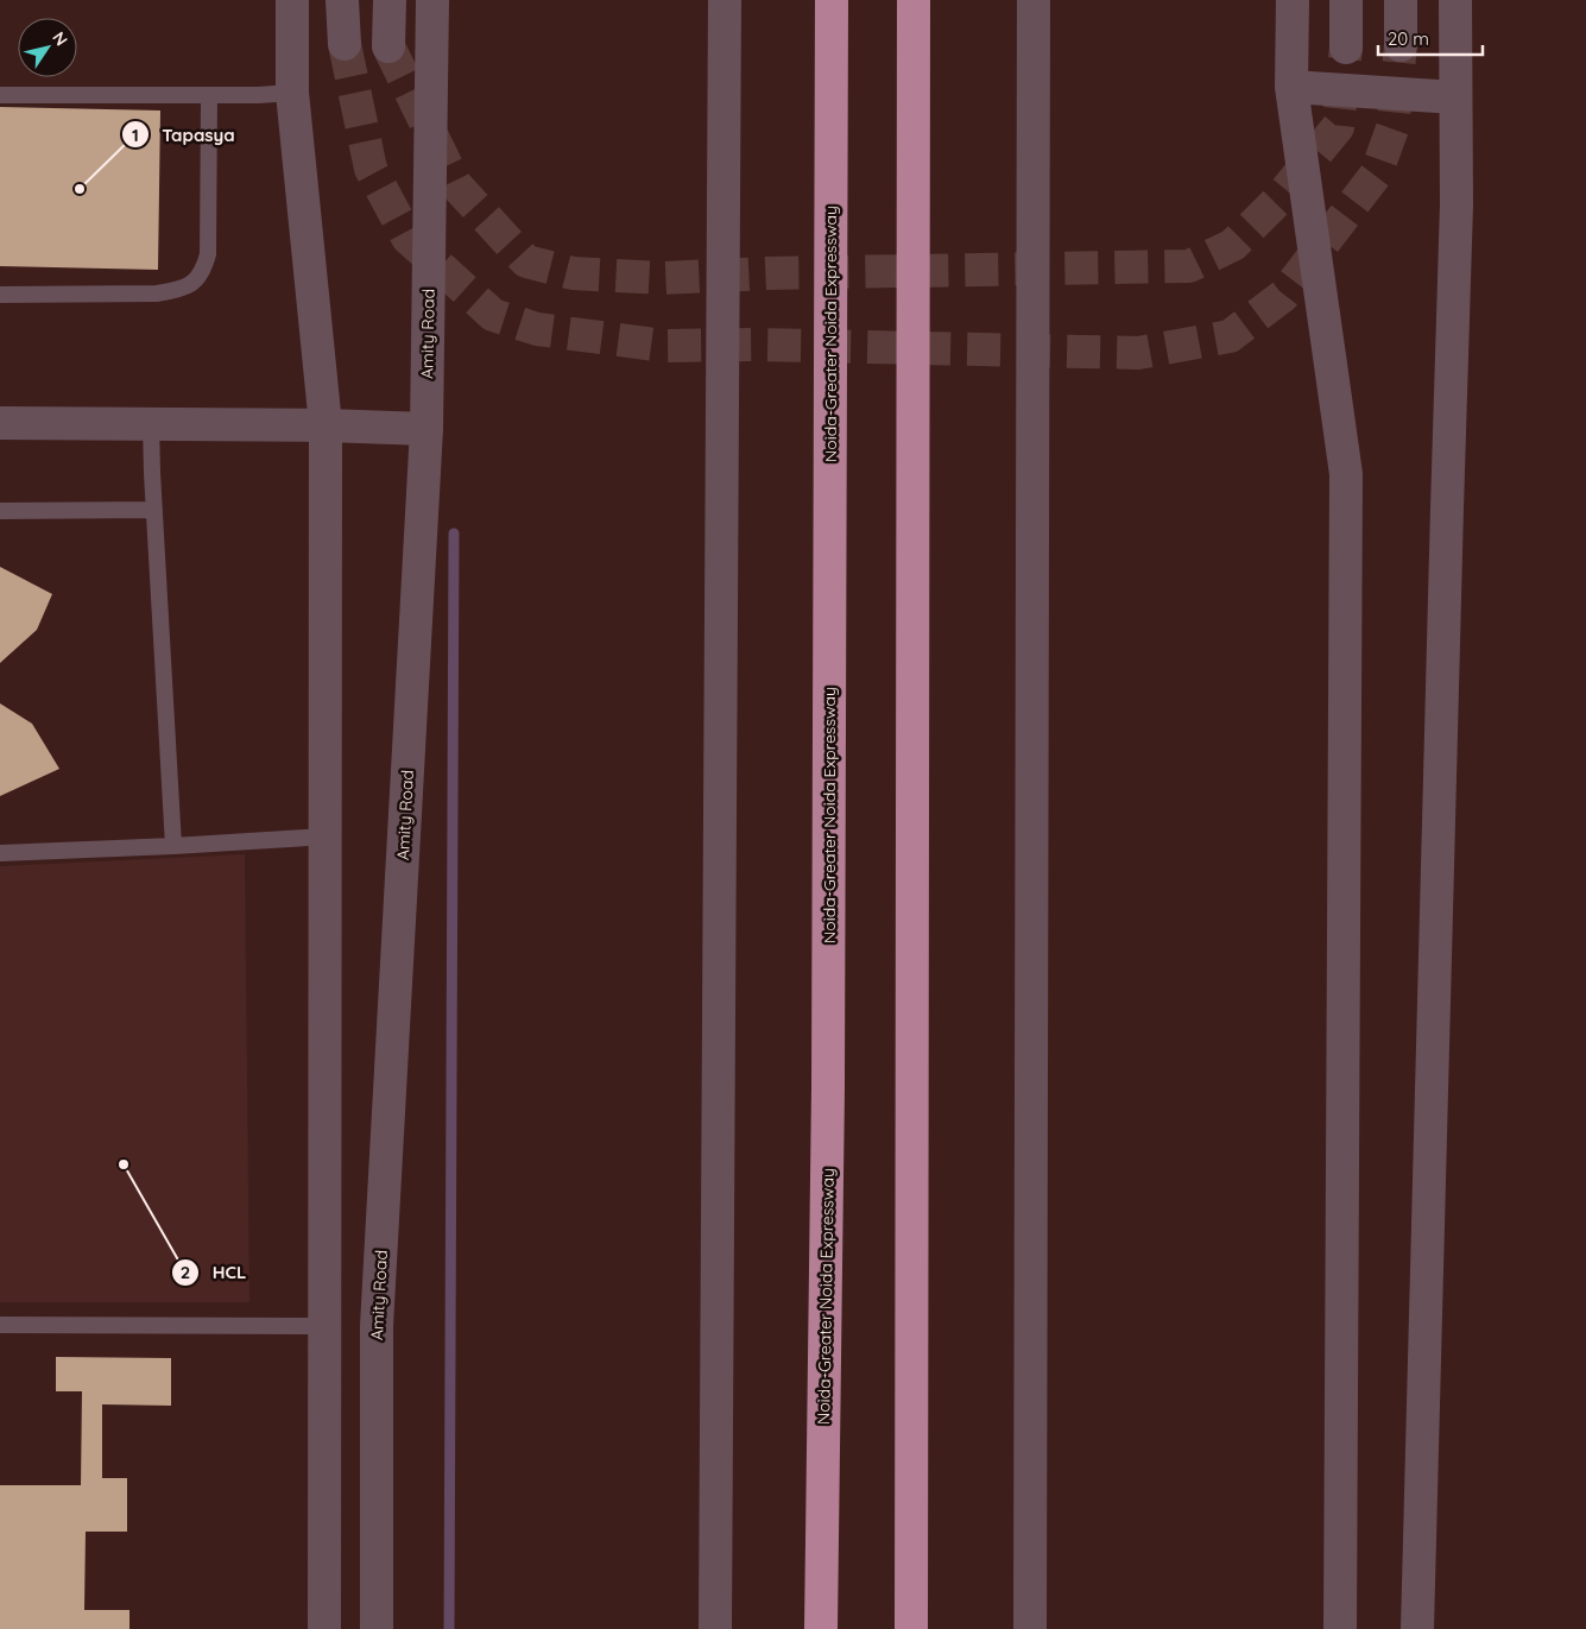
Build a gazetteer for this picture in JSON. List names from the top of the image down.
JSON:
{
  "streets": {
    "highway": ["Noida-Greater Noida Expressway"],
    "street": ["Amity Road"]
  },
  "places": ["Tapasya", "HCL"],
  "scale_bar": "20 m",
  "north": "top right"
}
